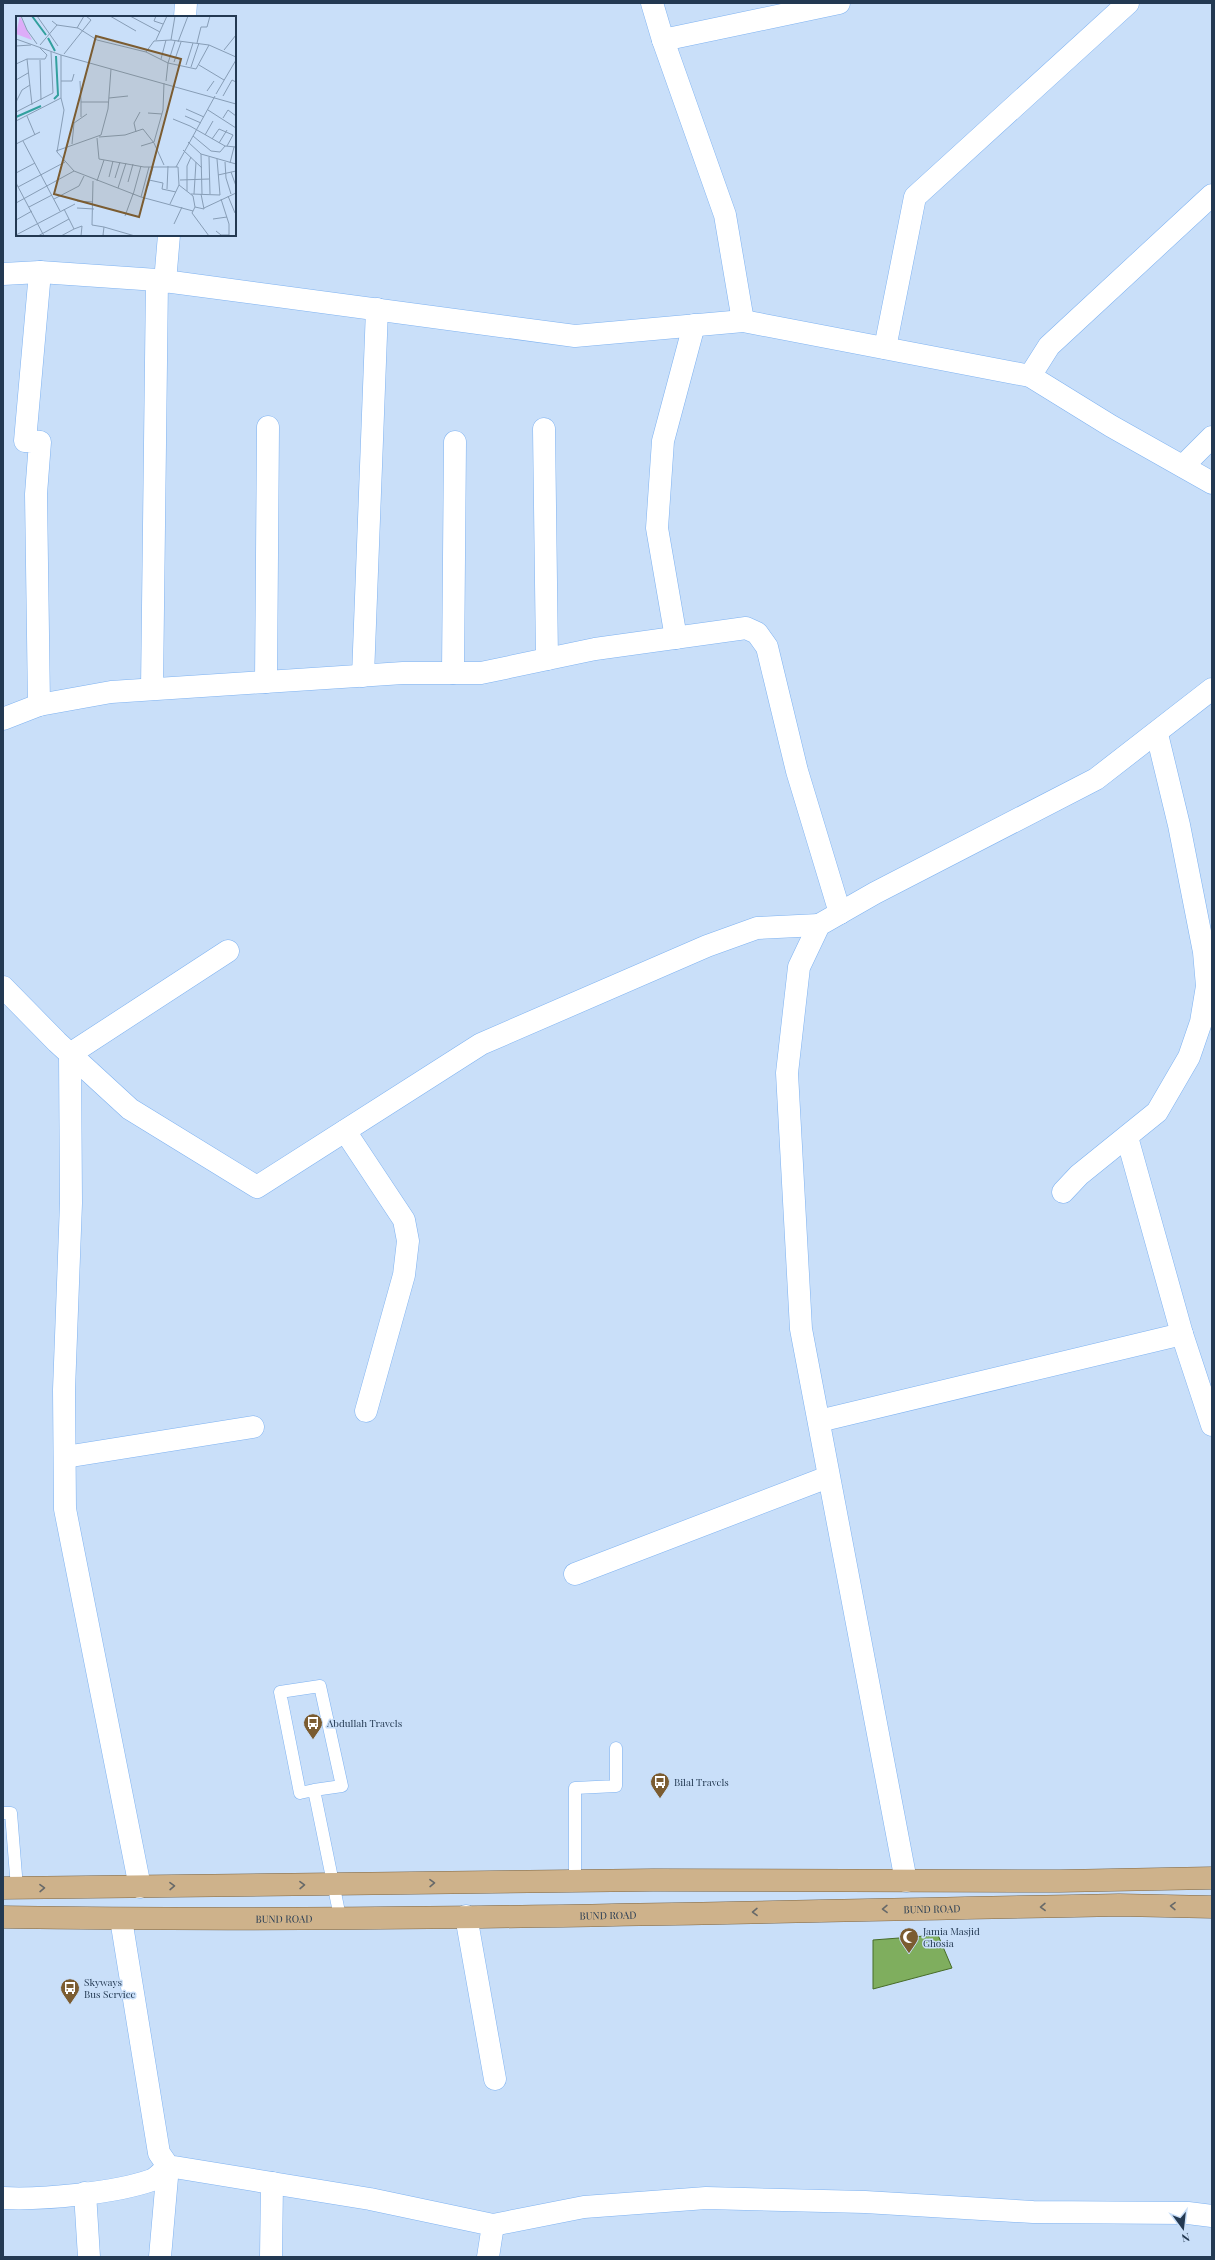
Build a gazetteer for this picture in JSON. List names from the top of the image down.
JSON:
{
  "streets": {
    "main road": ["BUND ROAD"]
  },
  "places": {
    "bus stop": ["Abdullah Travels", "Bilal Travels", "Skyways Bus Service"],
    "mosque": ["Jamia Masjid Ghosia"]
  },
  "north": "bottom"
}
